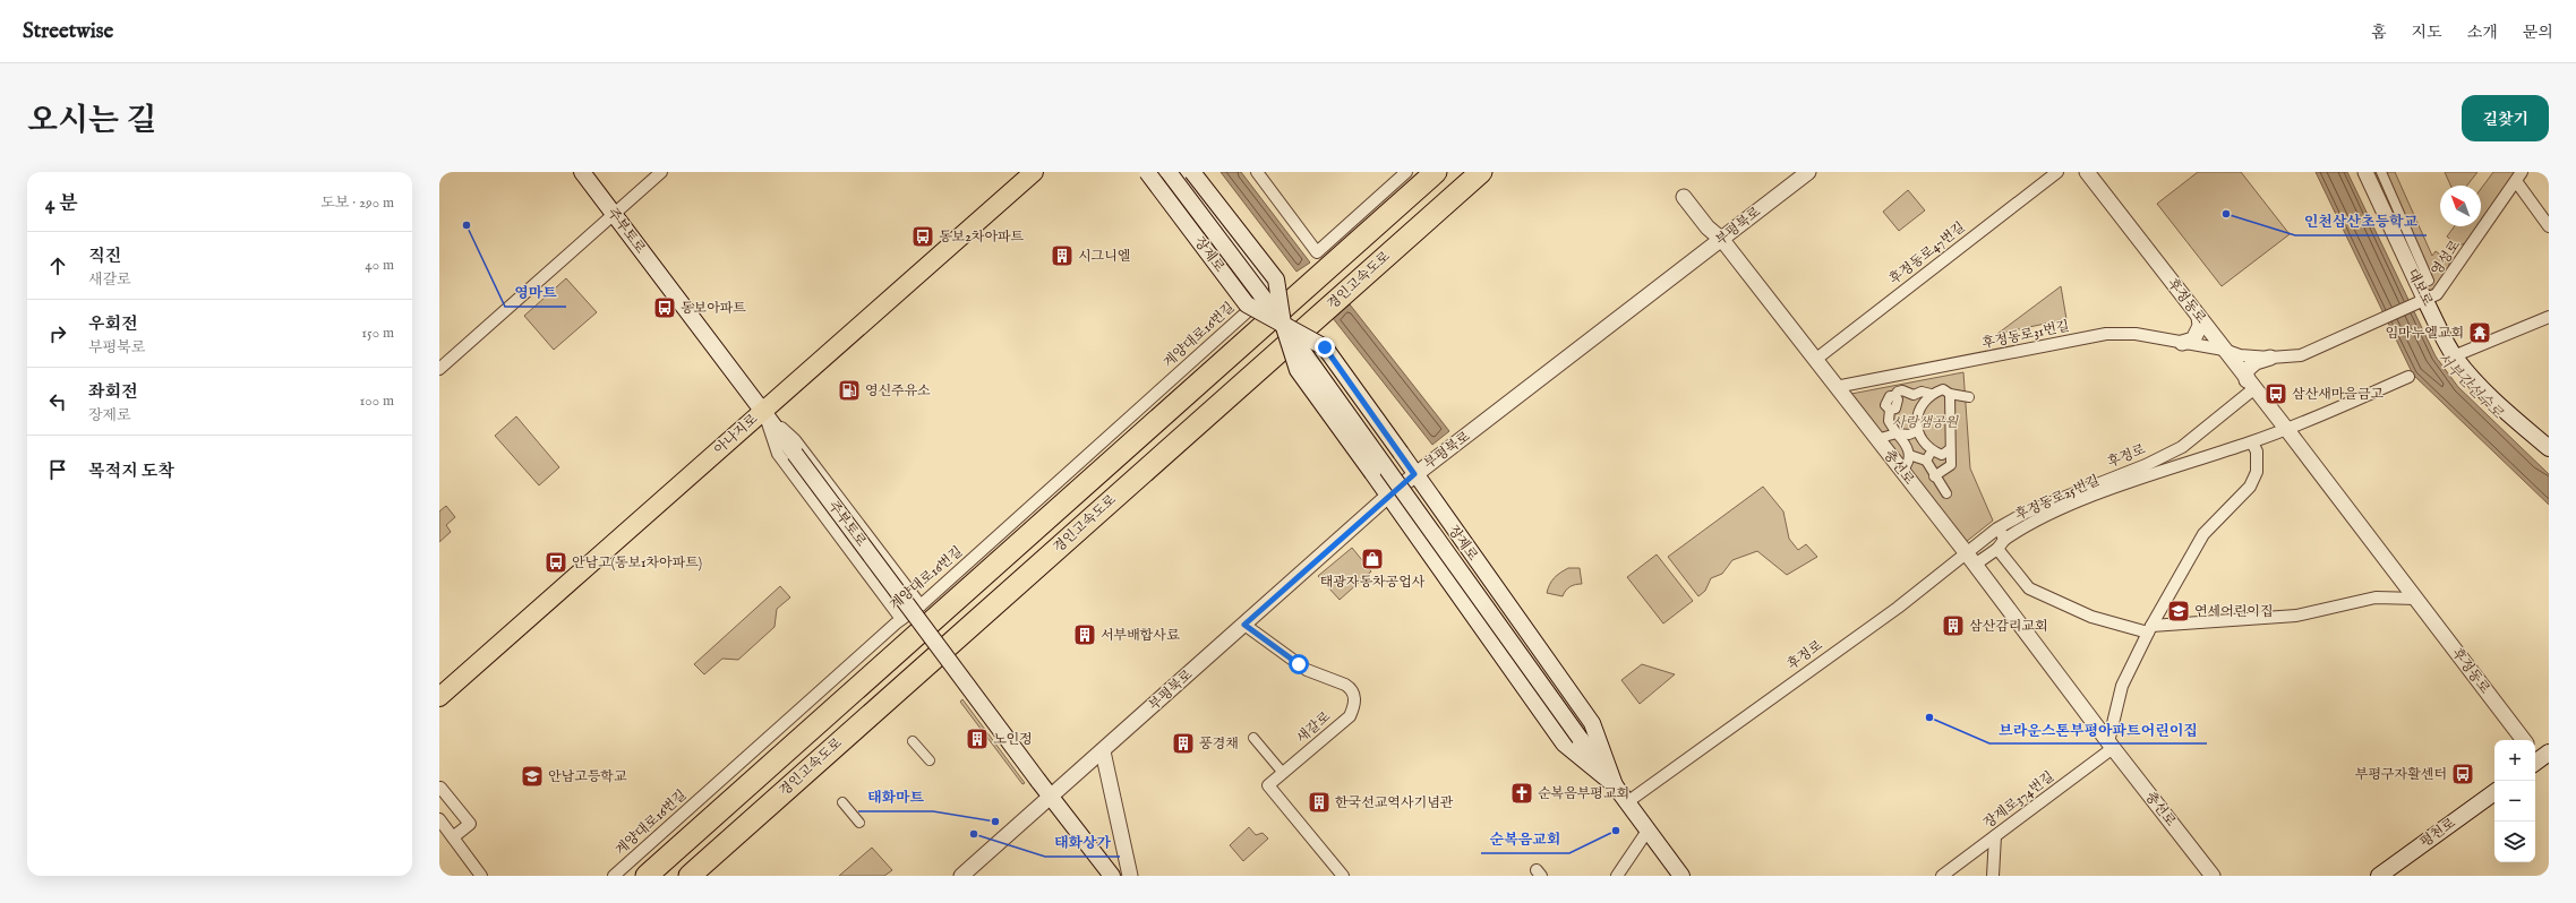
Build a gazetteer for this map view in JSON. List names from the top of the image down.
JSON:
{
  "streets": {
    "highway": ["경인고속도로"],
    "main road": [
      "주부토로",
      "장제로",
      "대보로",
      "아나지로",
      "평천로"
    ],
    "street": [
      "부평북로",
      "후정동로47번길",
      "영성로",
      "후정동로",
      "계양대로16번길",
      "후정동로31번길",
      "후정로",
      "충선로",
      "후정동로25번길",
      "새갈로",
      "장제로374번길"
    ]
  },
  "crossings": [
    ["부평북로", "주부토로"],
    ["부평북로", "장제로"],
    ["부평북로", "충선로"],
    ["부평북로", "새갈로"],
    ["주부토로", "아나지로"],
    ["후정동로47번길", "충선로"],
    ["장제로", "후정로"],
    ["영성로", "대보로"],
    ["영성로", "후정동로31번길"],
    ["후정동로", "후정동로31번길"],
    ["후정동로", "후정로"],
    ["후정동로", "후정동로25번길"],
    ["후정동로31번길", "충선로"],
    ["후정로", "충선로"],
    ["충선로", "장제로374번길"]
  ],
  "water": ["서부간선수로"],
  "parks": ["사랑샘공원"],
  "places": {
    "other": [
      "인천삼산초등학교",
      "영마트",
      "브라운스톤부평아파트어린이집",
      "태화마트",
      "순복음교회",
      "태화상가"
    ],
    "bus stop": [
      "동보2차아파트",
      "동보아파트",
      "삼산새마을금고",
      "안남고(동보1차아파트)",
      "부평구자활센터"
    ],
    "building": [
      "시그니엘",
      "삼산감리교회",
      "서부배합사료",
      "노인정",
      "풍경채",
      "한국선교역사기념관"
    ],
    "temple": ["임마누엘교회"],
    "fuel station": ["영신주유소"],
    "shop": ["태광자동차공업사"],
    "school or university": ["연세어린이집", "안남고등학교"],
    "church": ["순복음부평교회"]
  },
  "north": "top left",
  "page": {
    "header": "Streetwise",
    "nav": [
      "홈",
      "지도",
      "소개",
      "문의"
    ],
    "title": "오시는 길",
    "buttons": "길찾기",
    "heading": ["4 분", "도보 · 290 m"],
    "list": [
      ["직진", "새갈로", "40 m"],
      ["우회전", "부평북로", "150 m"],
      ["좌회전", "장제로", "100 m"],
      "목적지 도착"
    ],
    "map_buttons": ["+", "−"]
  }
}
